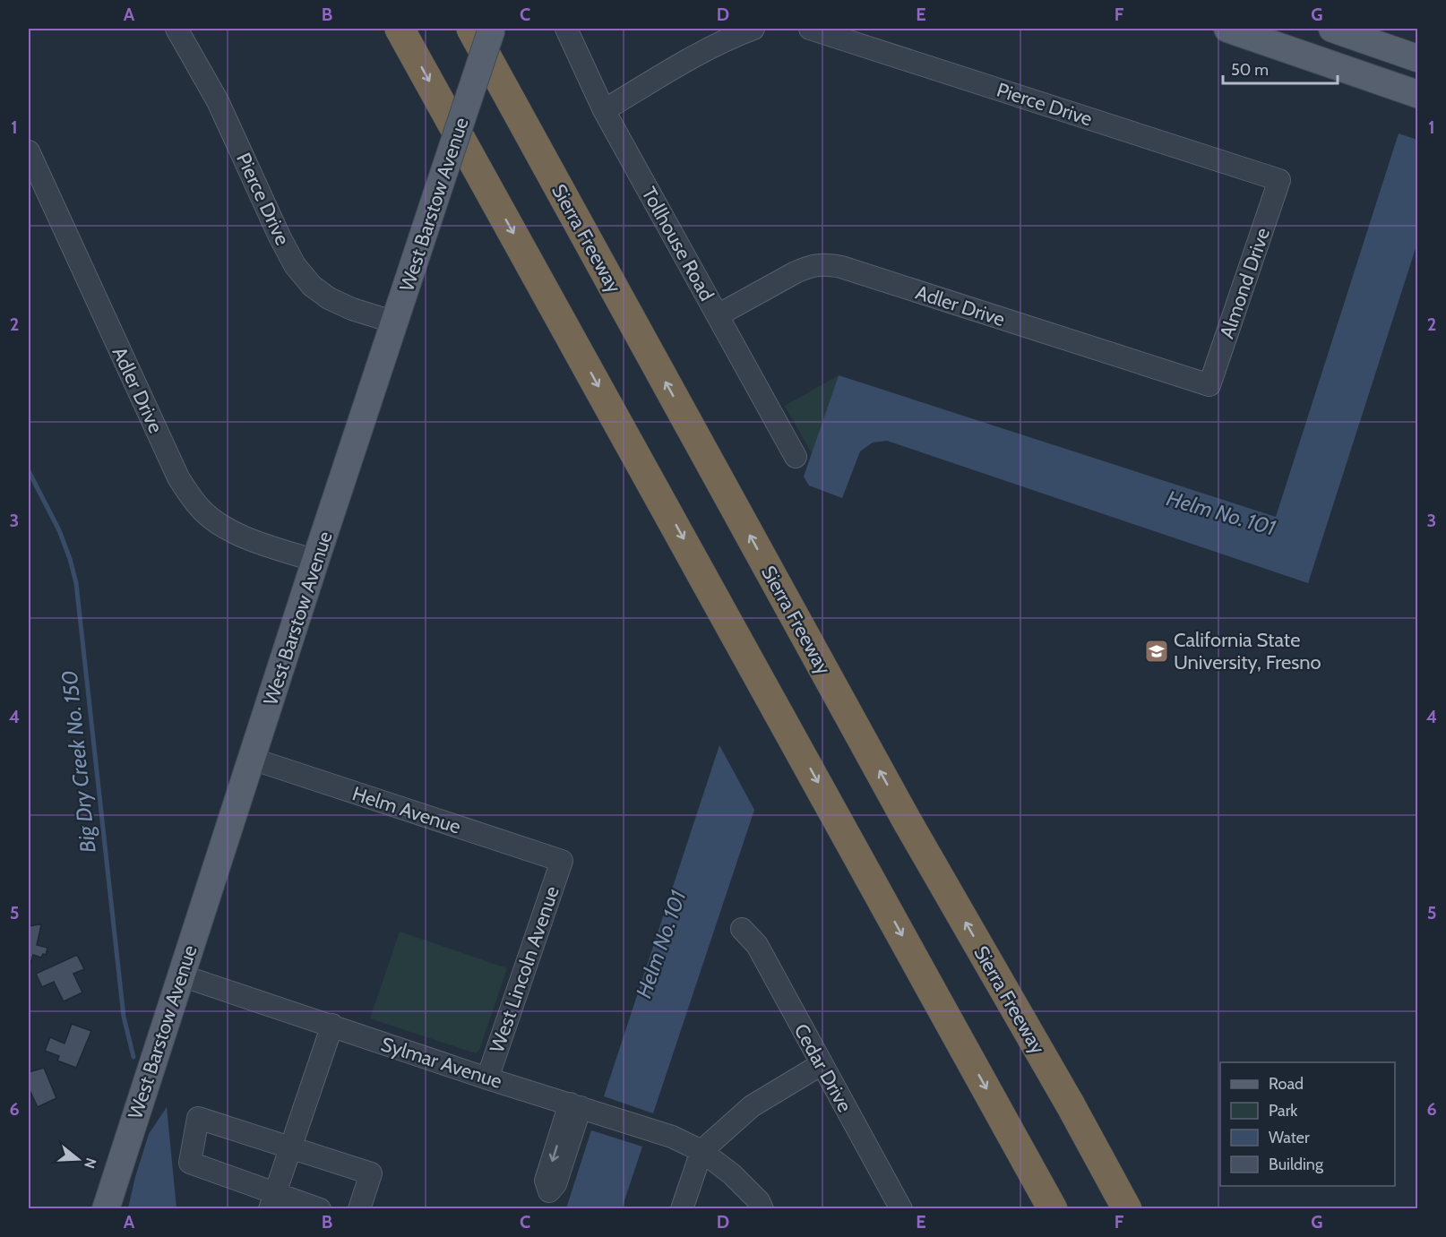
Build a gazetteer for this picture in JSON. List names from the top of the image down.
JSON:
{
  "streets": {
    "highway": ["Sierra Freeway"],
    "main road": ["West Barstow Avenue"],
    "street": [
      "Pierce Drive",
      "Tollhouse Road",
      "Almond Drive",
      "Adler Drive",
      "Helm Avenue",
      "West Lincoln Avenue",
      "Sylmar Avenue",
      "Cedar Drive"
    ]
  },
  "crossings": [
    ["Pierce Drive", "West Barstow Avenue"],
    ["Pierce Drive", "Almond Drive"],
    ["West Barstow Avenue", "Adler Drive"],
    ["West Barstow Avenue", "Helm Avenue"],
    ["West Barstow Avenue", "Sylmar Avenue"],
    ["Tollhouse Road", "Adler Drive"],
    ["Almond Drive", "Adler Drive"],
    ["Helm Avenue", "West Lincoln Avenue"],
    ["West Lincoln Avenue", "Sylmar Avenue"]
  ],
  "water": ["Helm No. 101", "Big Dry Creek No. 150"],
  "places": {
    "school or university": ["California State University, Fresno"]
  },
  "legend": [
    "Road",
    "Park",
    "Water",
    "Building"
  ],
  "scale_bar": "50 m",
  "north": "right",
  "grid": {
    "columns": [
      "A",
      "B",
      "C",
      "D",
      "E",
      "F",
      "G"
    ],
    "rows": [
      "1",
      "2",
      "3",
      "4",
      "5",
      "6"
    ]
  }
}
